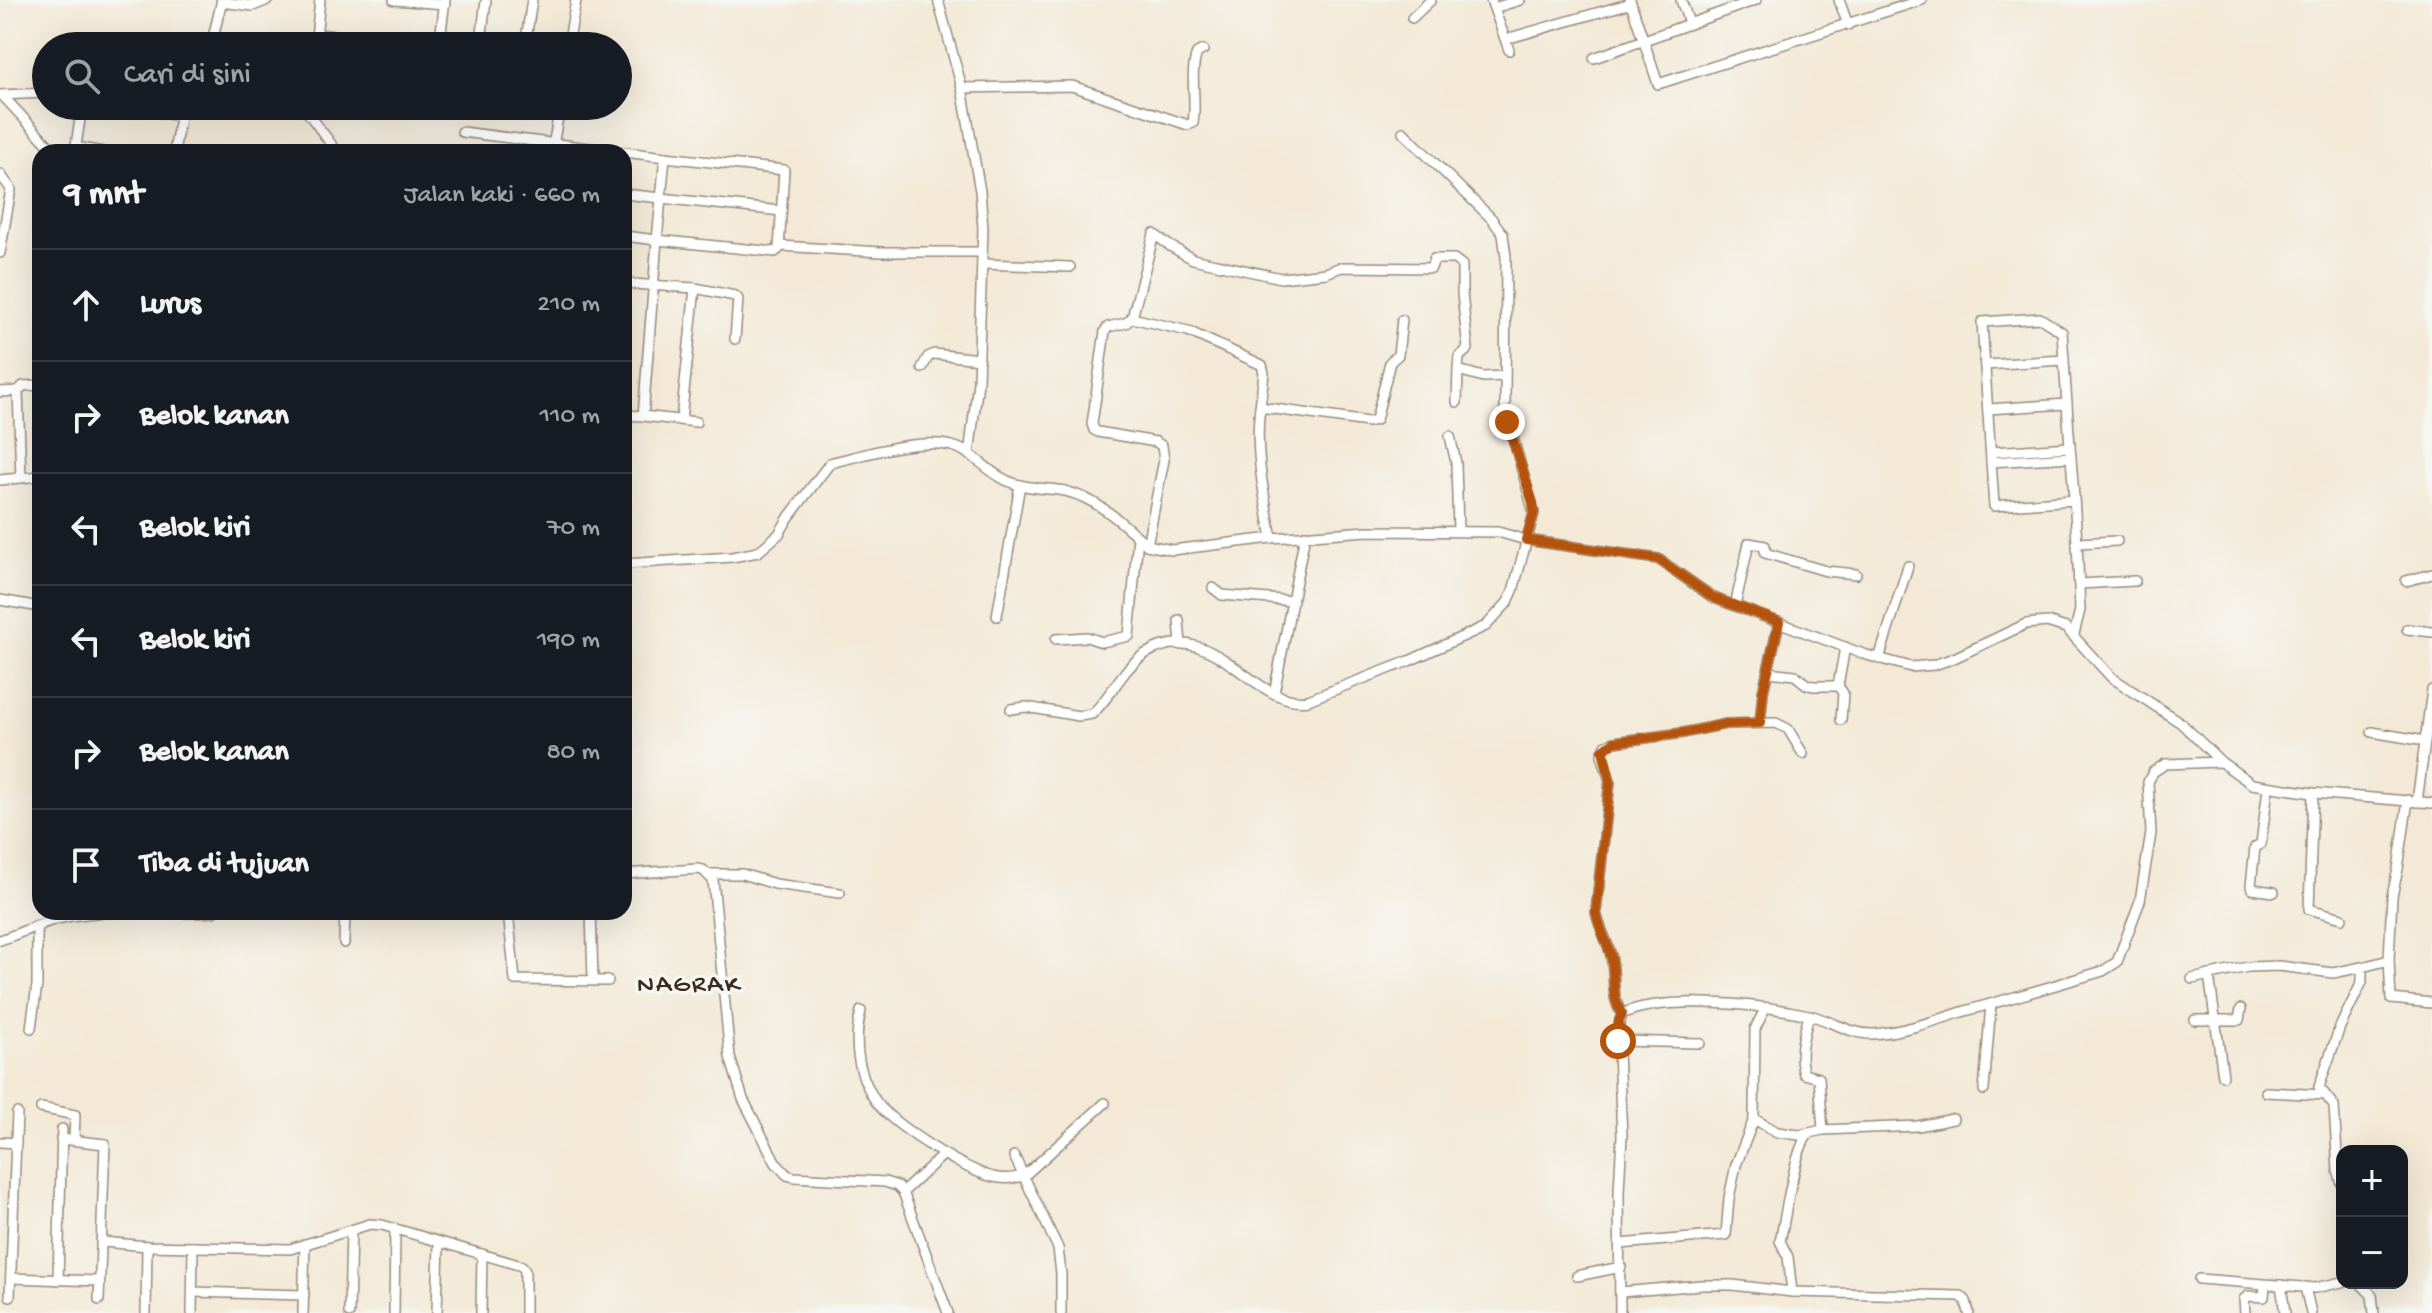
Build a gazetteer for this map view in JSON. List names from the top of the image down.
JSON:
{
  "districts": ["NAGRAK"],
  "page": {
    "search": "Cari di sini",
    "heading": ["9 mnt", "Jalan kaki · 660 m"],
    "list": [
      ["Lurus", "210 m"],
      ["Belok kanan", "110 m"],
      ["Belok kiri", "70 m"],
      ["Belok kiri", "190 m"],
      ["Belok kanan", "80 m"],
      "Tiba di tujuan"
    ],
    "map_buttons": ["+", "−"]
  }
}
